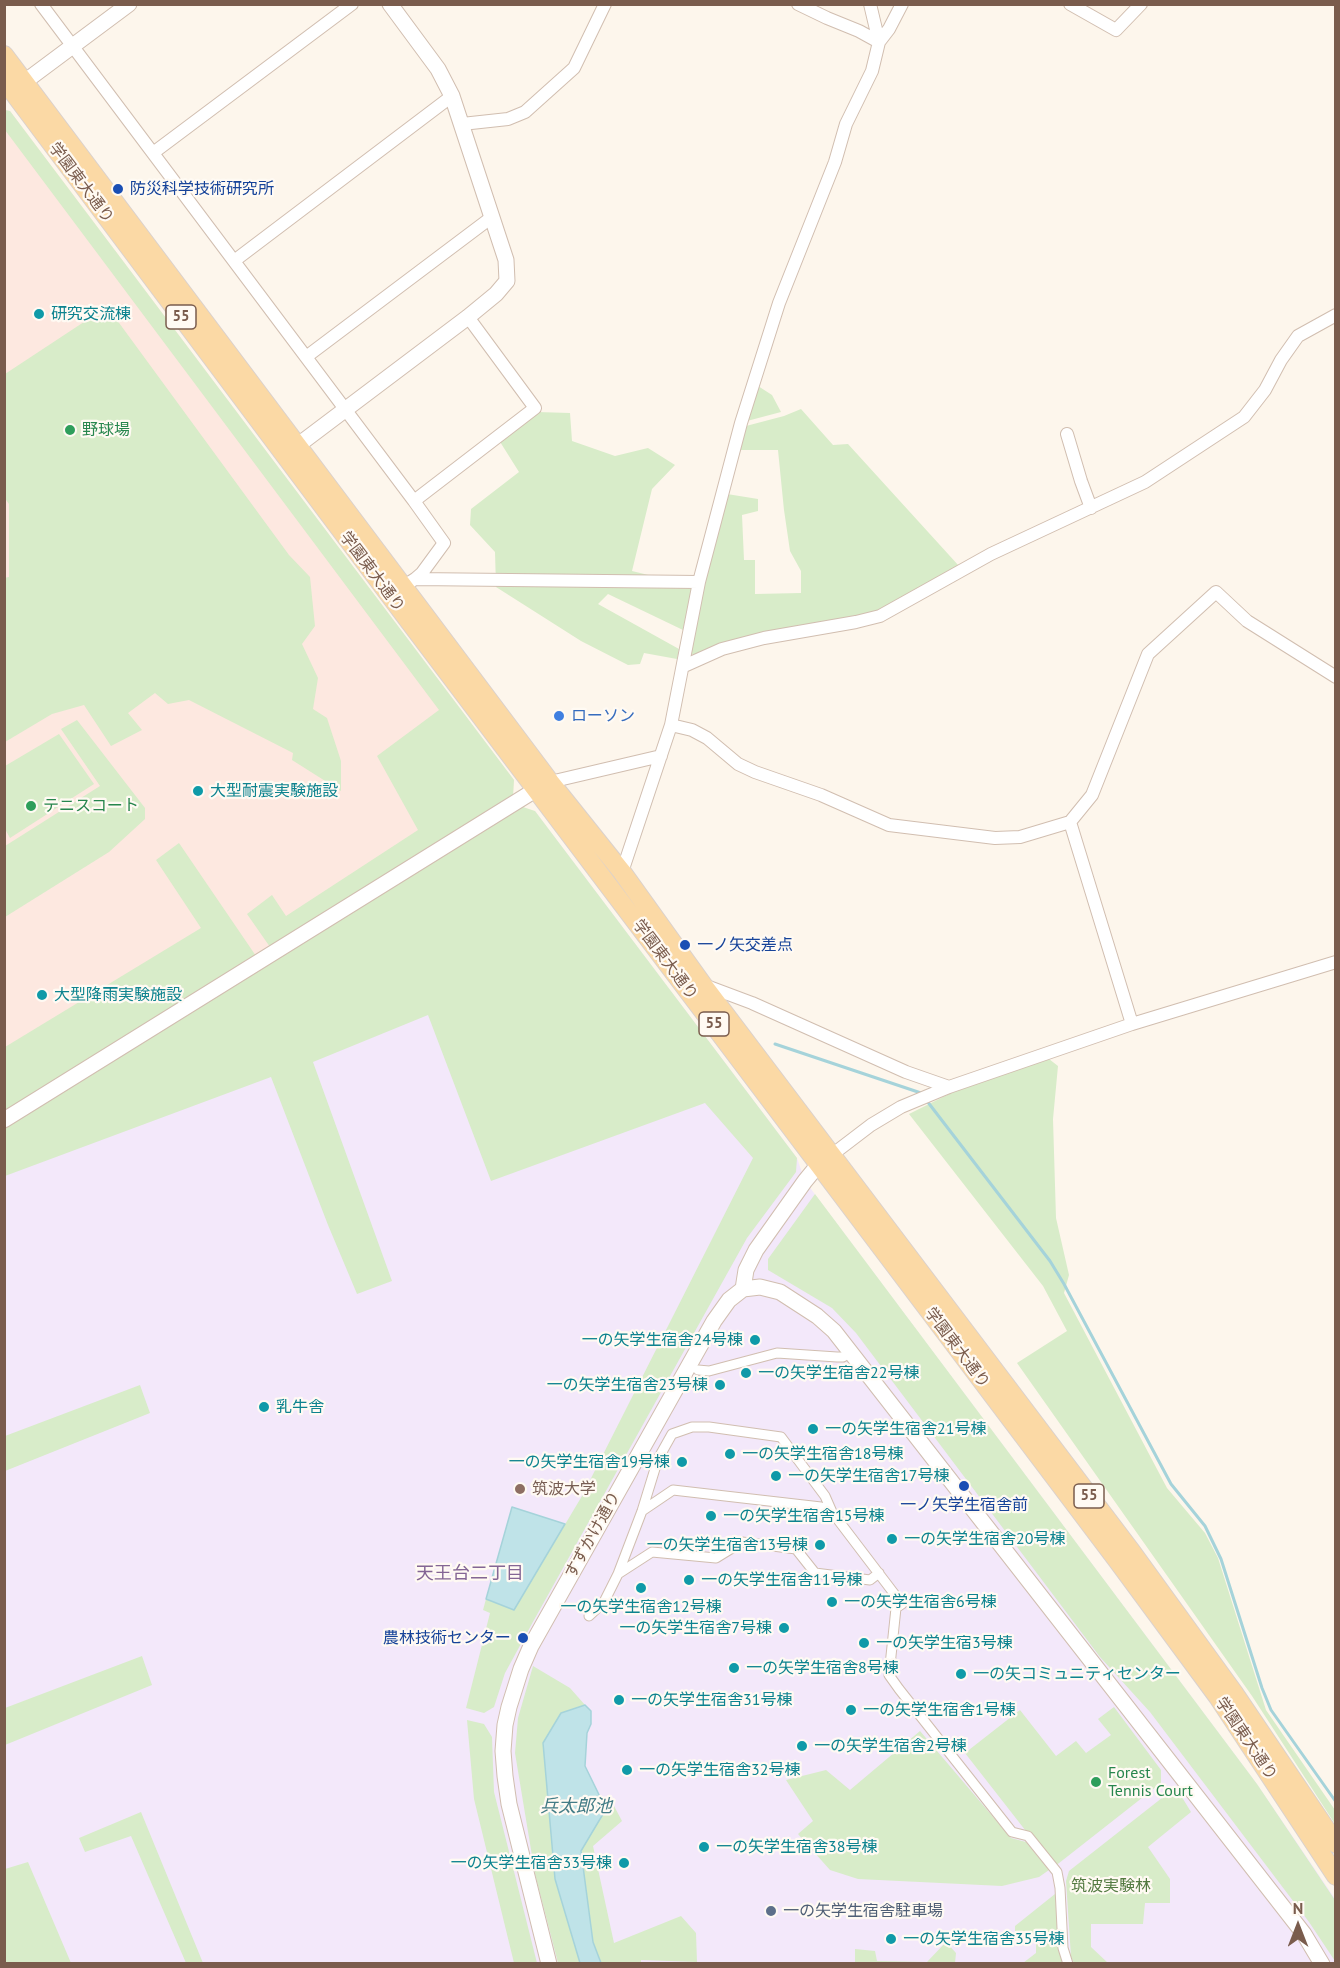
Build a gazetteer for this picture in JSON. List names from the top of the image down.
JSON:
{
  "streets": {
    "main road": ["学園東大通り", "55"],
    "street": ["すずかけ通り"]
  },
  "crossings": [
    ["学園東大通り", "すずかけ通り"]
  ],
  "districts": ["天王台二丁目"],
  "water": ["兵太郎池"],
  "parks": ["筑波実験林"],
  "places": [
    "防災科学技術研究所",
    "研究交流棟",
    "野球場",
    "ローソン",
    "大型耐震実験施設",
    "テニスコート",
    "一ノ矢交差点",
    "大型降雨実験施設",
    "一の矢学生宿舎24号棟",
    "一の矢学生宿舎22号棟",
    "一の矢学生宿舎23号棟",
    "乳牛舎",
    "一の矢学生宿舎21号棟",
    "一の矢学生宿舎18号棟",
    "一の矢学生宿舎19号棟",
    "一の矢学生宿舎17号棟",
    "一ノ矢学生宿舎前",
    "筑波大学",
    "一の矢学生宿舎15号棟",
    "一の矢学生宿舎20号棟",
    "一の矢学生宿舎13号棟",
    "一の矢学生宿舎11号棟",
    "一の矢学生宿舎12号棟",
    "一の矢学生宿舎6号棟",
    "一の矢学生宿舎7号棟",
    "農林技術センター",
    "一の矢学生宿3号棟",
    "一の矢学生宿舎8号棟",
    "一の矢コミュニティセンター",
    "一の矢学生宿舎31号棟",
    "一の矢学生宿舎1号棟",
    "一の矢学生宿舎2号棟",
    "一の矢学生宿舎32号棟",
    "Forest Tennis Court",
    "一の矢学生宿舎38号棟",
    "一の矢学生宿舎33号棟",
    "一の矢学生宿舎駐車場",
    "一の矢学生宿舎35号棟"
  ],
  "north": "top"
}
